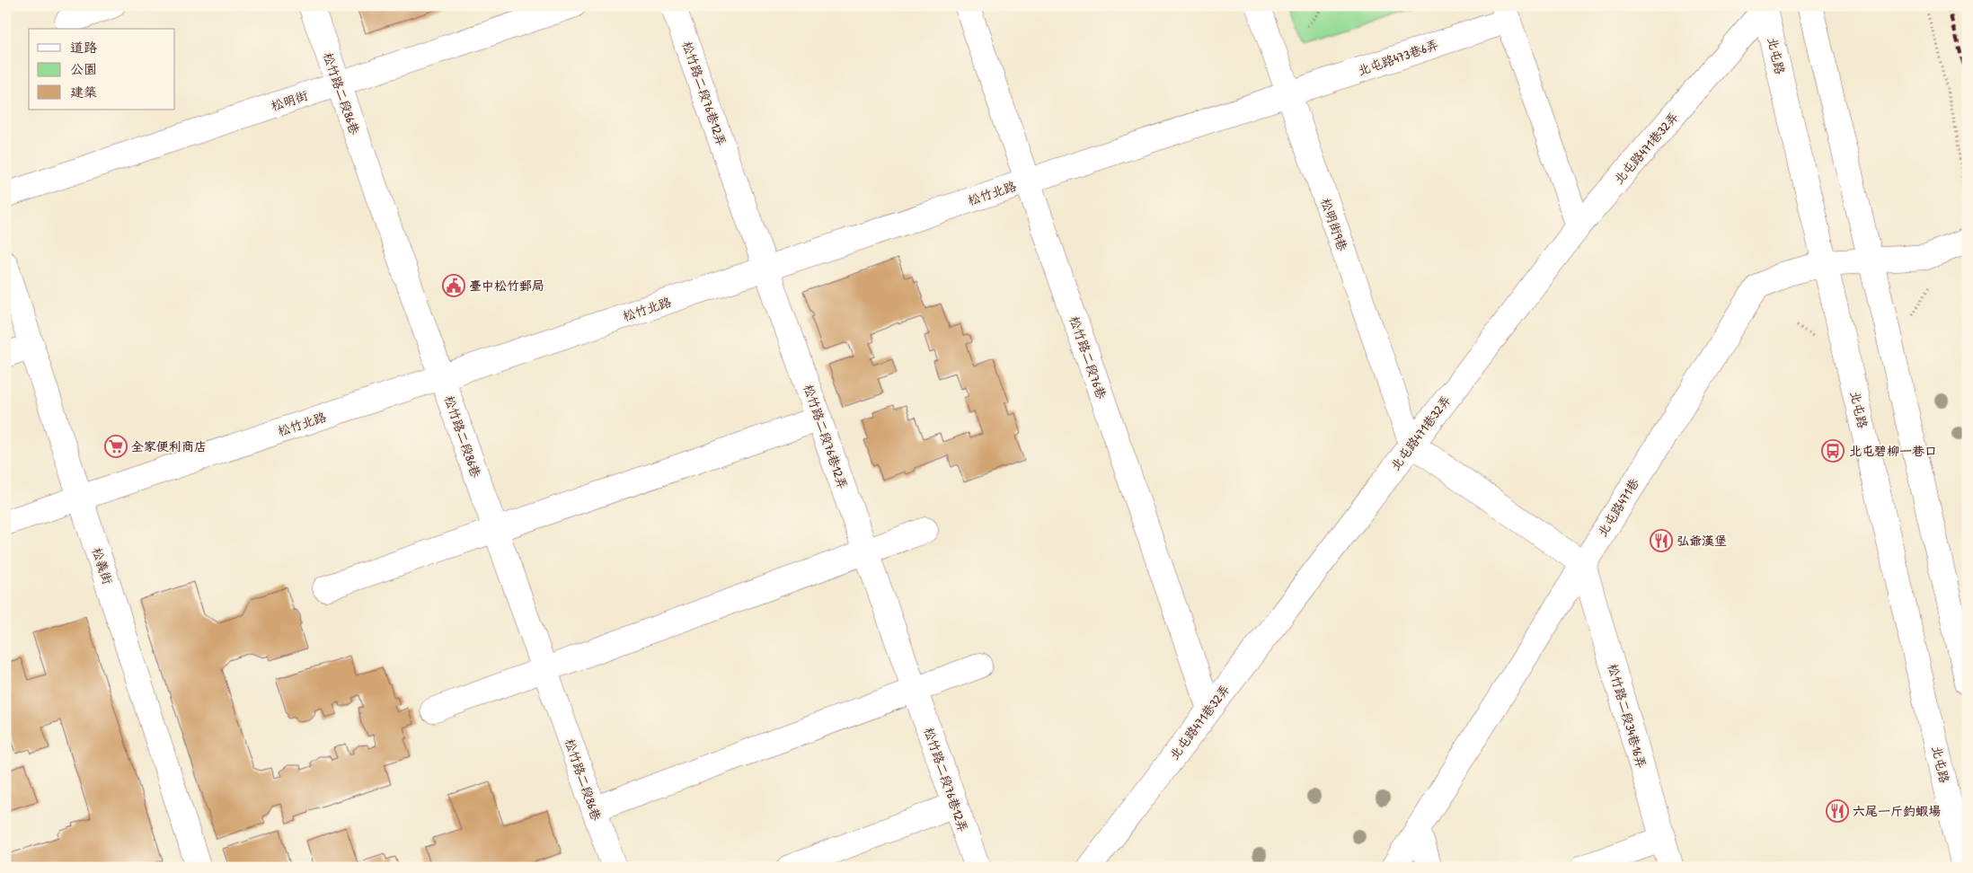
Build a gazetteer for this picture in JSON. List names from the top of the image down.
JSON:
{
  "streets": {
    "street": [
      "北屯路",
      "北屯路473巷6弄",
      "松竹路二段86巷",
      "松竹路二段76巷12弄",
      "松明街",
      "北屯路471巷32弄",
      "松竹北路",
      "松明街9巷",
      "松竹路二段76巷",
      "北屯路471巷",
      "松義街",
      "松竹路二段34巷16弄"
    ]
  },
  "crossings": [
    ["北屯路", "北屯路471巷32弄"],
    ["北屯路", "北屯路471巷"],
    ["北屯路473巷6弄", "北屯路471巷32弄"],
    ["北屯路473巷6弄", "松竹北路"],
    ["北屯路473巷6弄", "松明街9巷"],
    ["松竹路二段86巷", "松明街"],
    ["松竹路二段86巷", "松竹北路"],
    ["松竹路二段76巷12弄", "松竹北路"],
    ["北屯路471巷32弄", "松明街9巷"],
    ["北屯路471巷32弄", "松竹路二段76巷"],
    ["松竹北路", "松明街9巷"],
    ["松竹北路", "松竹路二段76巷"],
    ["松竹北路", "松義街"],
    ["北屯路471巷", "松竹路二段34巷16弄"]
  ],
  "places": {
    "public building": ["臺中松竹郵局"],
    "supermarket": ["全家便利商店"],
    "bus stop": ["北屯碧柳一巷口"],
    "restaurant": ["弘爺漢堡", "六尾一斤釣蝦場"]
  },
  "legend": ["道路", "公園", "建築"]
}
